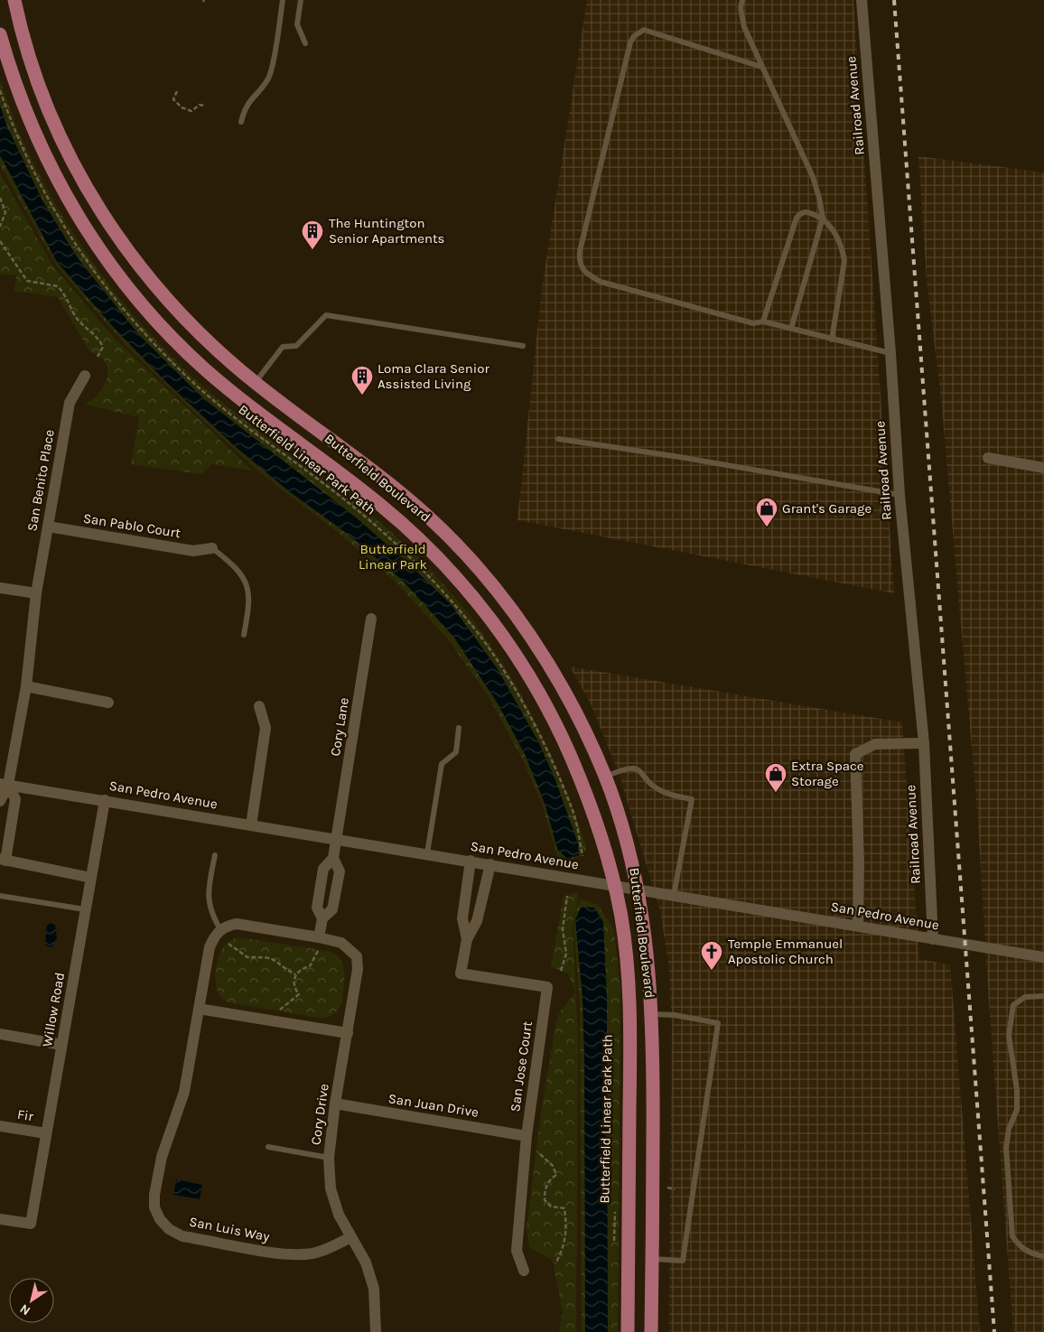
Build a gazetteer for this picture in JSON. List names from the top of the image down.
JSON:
{
  "streets": {
    "main road": ["Butterfield Boulevard"],
    "street": [
      "Railroad Avenue",
      "San Benito Place",
      "San Pablo Court",
      "Cory Lane",
      "San Pedro Avenue",
      "Willow Road",
      "San Jose Court",
      "San Juan Drive",
      "Cory Drive",
      "Fir",
      "San Luis Way"
    ],
    "path": ["Butterfield Linear Park Path"]
  },
  "crossings": [
    ["Railroad Avenue", "San Pedro Avenue"],
    ["Butterfield Boulevard", "San Pedro Avenue"],
    ["San Benito Place", "San Pablo Court"],
    ["San Benito Place", "San Pedro Avenue"],
    ["Cory Lane", "San Pedro Avenue"],
    ["San Pedro Avenue", "Willow Road"],
    ["San Pedro Avenue", "San Jose Court"],
    ["Willow Road", "Fir"],
    ["San Jose Court", "San Juan Drive"],
    ["San Juan Drive", "Cory Drive"],
    ["Cory Drive", "San Luis Way"]
  ],
  "parks": ["Butterfield Linear Park"],
  "places": {
    "building": ["The Huntington Senior Apartments", "Loma Clara Senior Assisted Living"],
    "shop": ["Grant's Garage", "Extra Space Storage"],
    "church": ["Temple Emmanuel Apostolic Church"]
  },
  "north": "bottom left"
}
